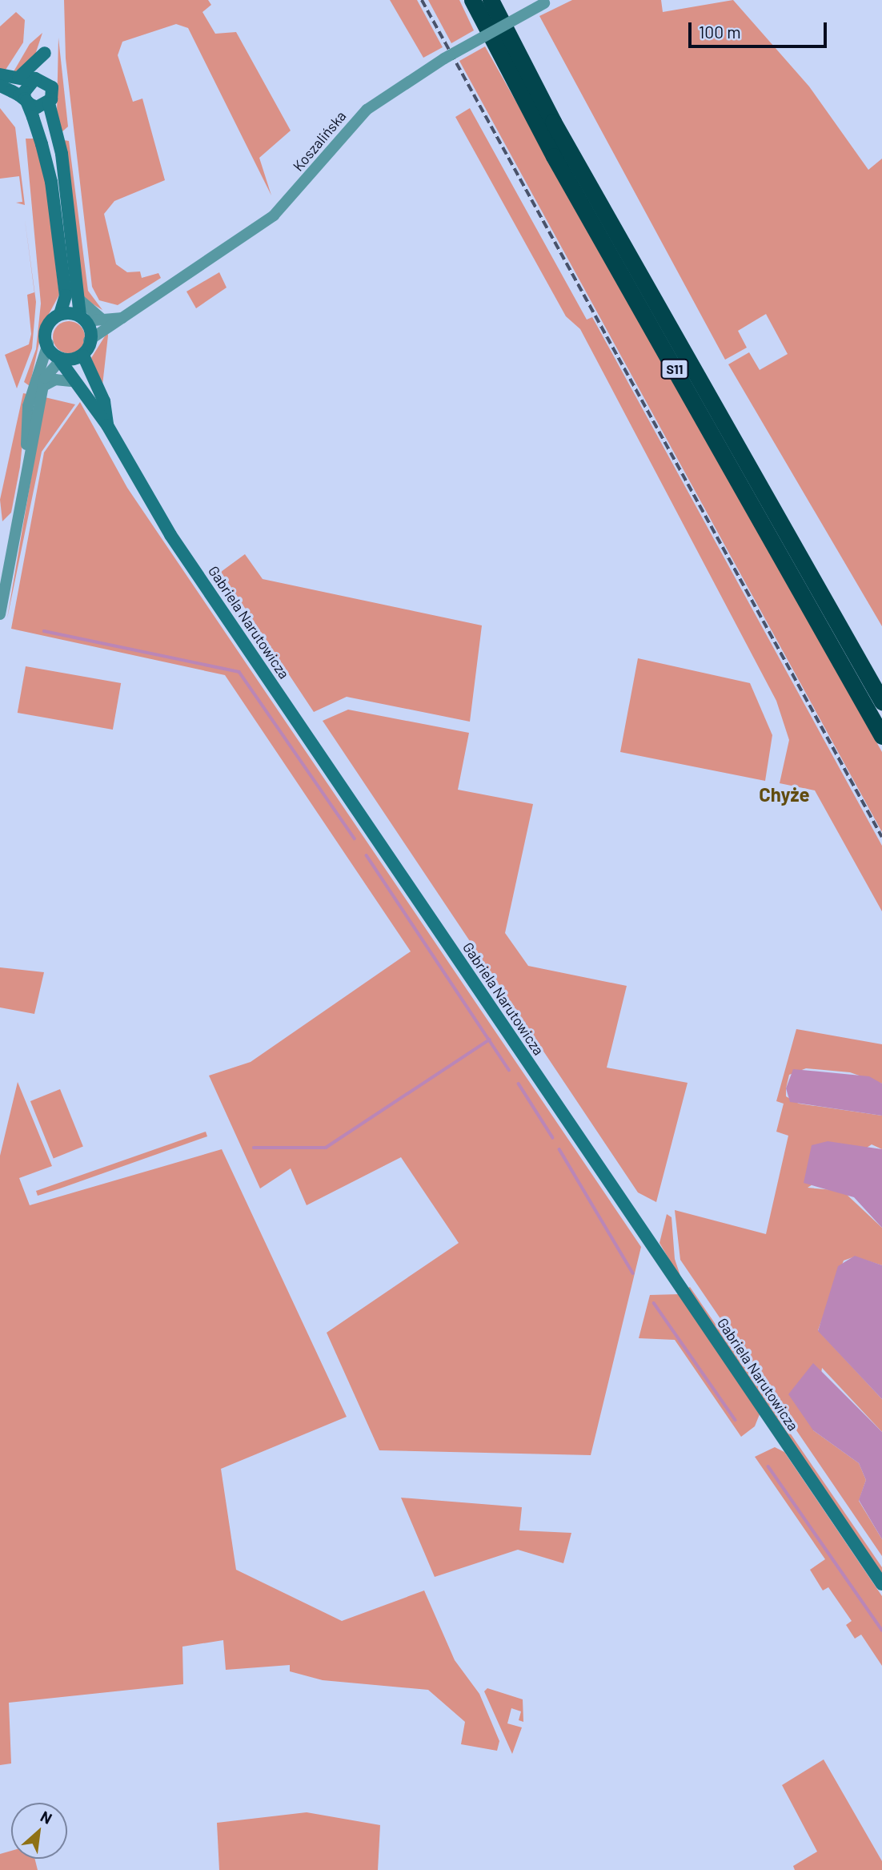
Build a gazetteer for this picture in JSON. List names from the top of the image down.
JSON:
{
  "streets": {
    "highway": ["S11"],
    "main road": ["Gabriela Narutowicza"],
    "street": ["Koszalińska"]
  },
  "crossings": [
    ["Koszalińska", "Gabriela Narutowicza"]
  ],
  "districts": ["Chyże"],
  "scale_bar": "100 m",
  "north": "top right"
}
